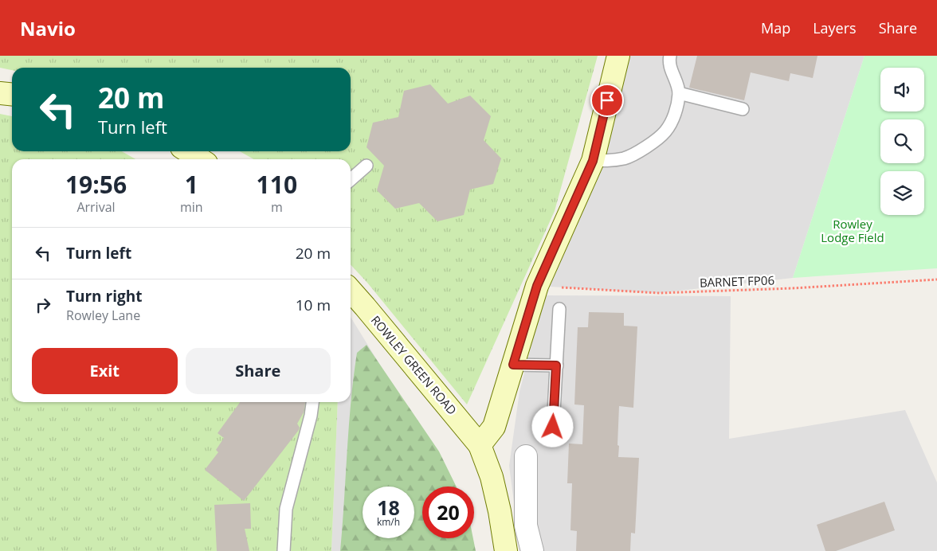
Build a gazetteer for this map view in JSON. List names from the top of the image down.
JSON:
{
  "streets": {
    "street": ["ROWLEY GREEN ROAD"],
    "path": ["BARNET FP06"]
  },
  "parks": ["Rowley Lodge Field"],
  "page": {
    "header": "Navio",
    "nav": ["Map", "Layers", "Share"],
    "turn": ["20 m", "Turn left"],
    "eta": [
      "19:56",
      "Arrival",
      "1",
      "min",
      "110",
      "m"
    ],
    "list": [
      {
        "name": "Turn left",
        "value": "20 m"
      },
      {
        "name": "Turn right",
        "note": "Rowley Lane",
        "value": "10 m"
      }
    ],
    "buttons": ["Exit", "Share"],
    "speed": "18 km/h",
    "limit": "20"
  }
}
